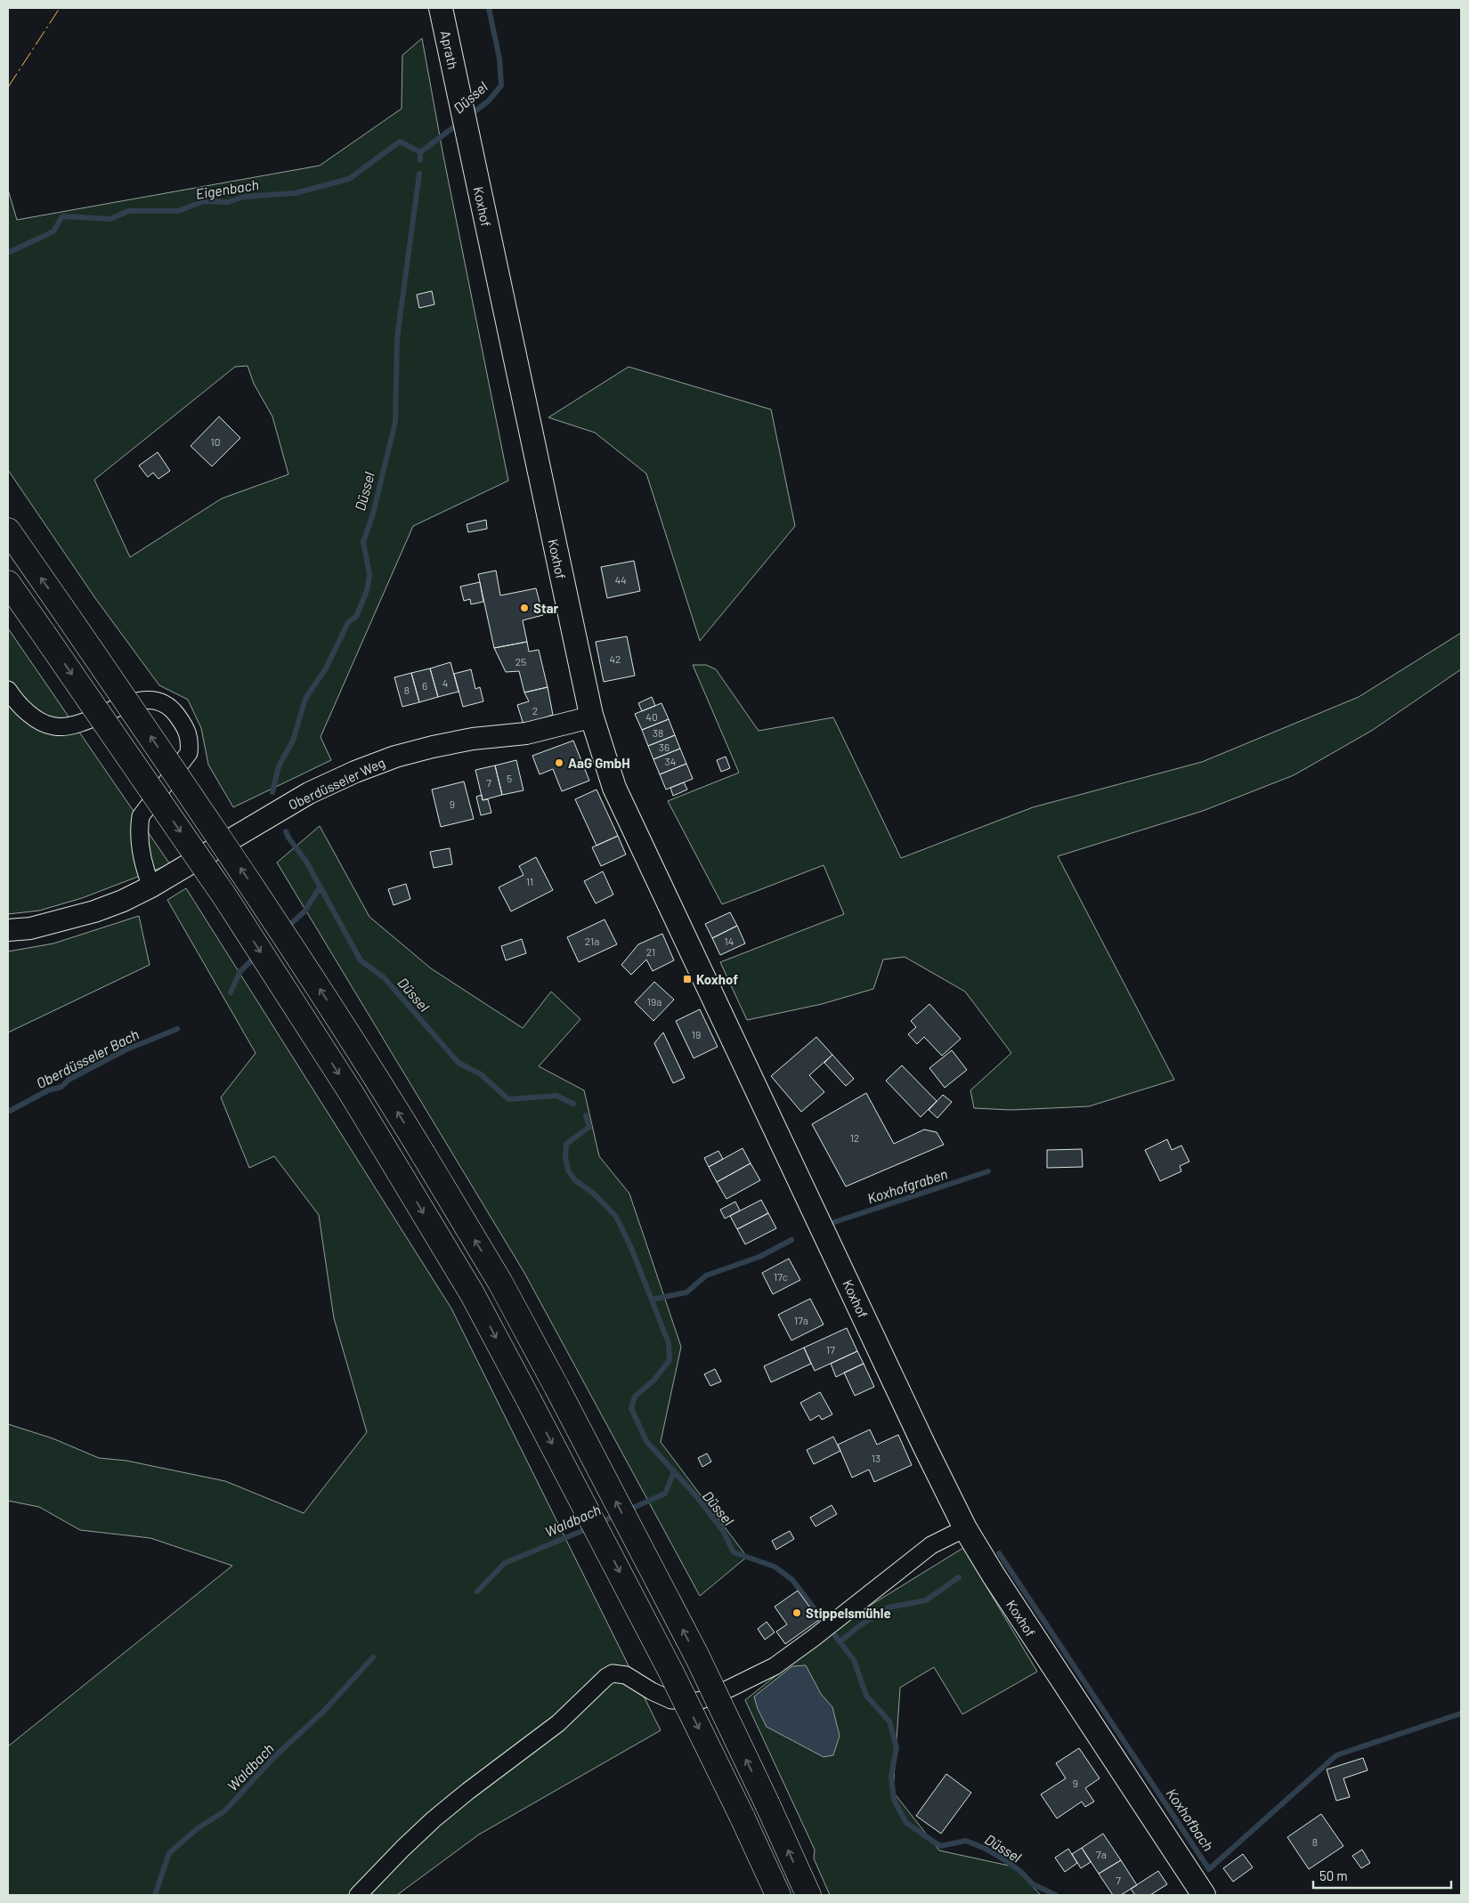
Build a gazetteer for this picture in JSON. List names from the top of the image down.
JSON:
{
  "streets": {
    "main road": ["Aprath", "Koxhof"],
    "street": ["Oberdüsseler Weg"]
  },
  "crossings": [
    ["Aprath", "Koxhof"],
    ["Koxhof", "Oberdüsseler Weg"]
  ],
  "water": [
    "Düssel",
    "Eigenbach",
    "Oberdüsseler Bach",
    "Koxhofgraben",
    "Waldbach",
    "Koxhofbach"
  ],
  "places": {
    "other": ["Star", "AaG GmbH", "Stippelsmühle"],
    "transit": ["Koxhof"]
  },
  "house_numbers": [
    "10",
    "44",
    "42",
    "25",
    "4",
    "6",
    "8",
    "2",
    "40",
    "38",
    "36",
    "34",
    "5",
    "7",
    "9",
    "11",
    "21a",
    "14",
    "21",
    "19a",
    "19",
    "12",
    "17c",
    "17a",
    "17",
    "13",
    "9",
    "8",
    "7a",
    "7"
  ],
  "scale_bar": "50 m"
}
